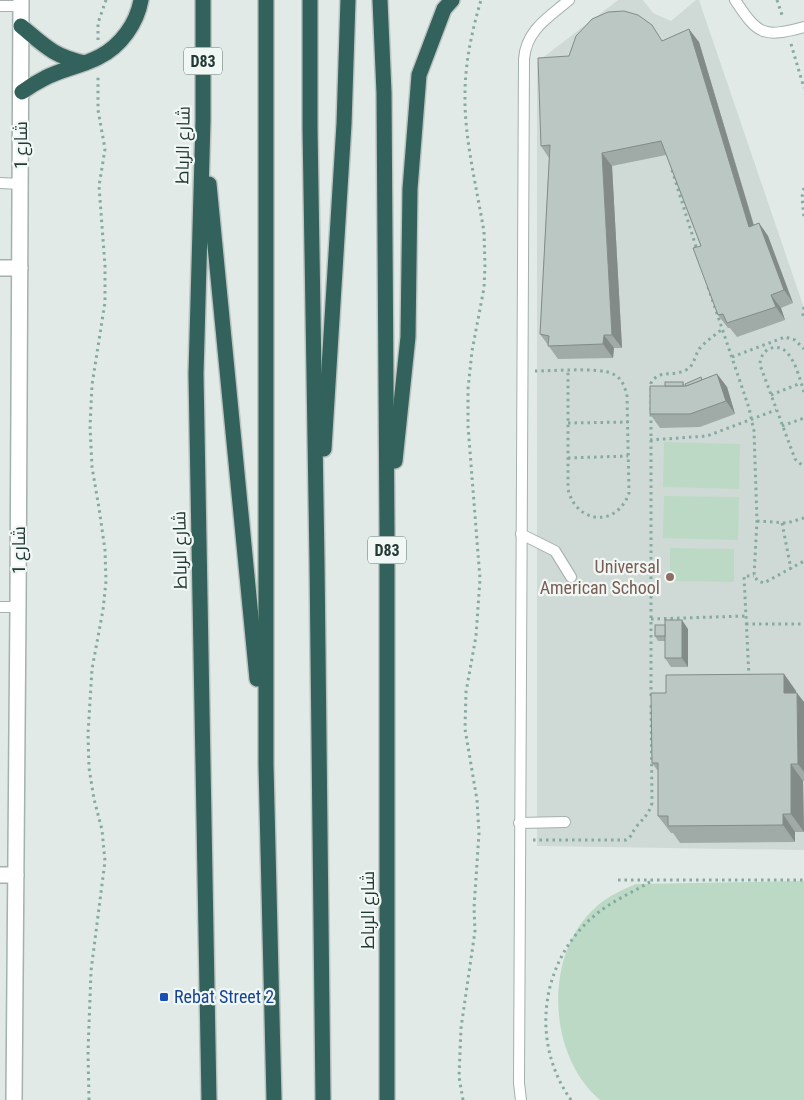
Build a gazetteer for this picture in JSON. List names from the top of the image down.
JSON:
{
  "streets": {
    "highway": ["D83", "شارع الرباط"],
    "street": ["شارع 1"]
  },
  "places": {
    "other": ["Universal American School"],
    "transit": ["Rebat Street 2"]
  }
}
